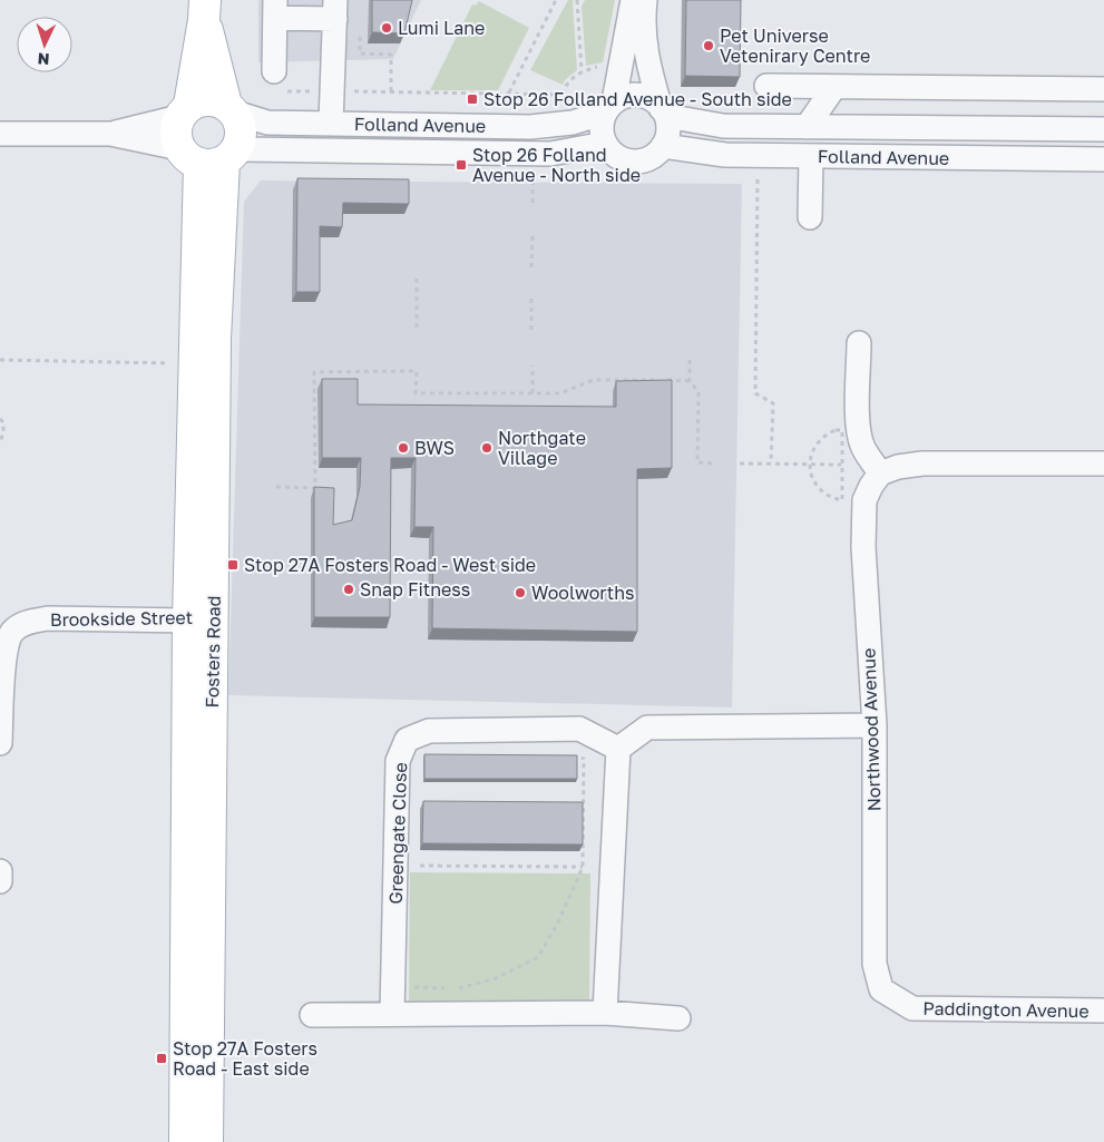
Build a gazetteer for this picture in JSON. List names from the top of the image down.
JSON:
{
  "streets": {
    "main road": ["Fosters Road"],
    "street": [
      "Folland Avenue",
      "Brookside Street",
      "Northwood Avenue",
      "Greengate Close",
      "Paddington Avenue"
    ]
  },
  "crossings": [
    ["Folland Avenue", "Fosters Road"],
    ["Brookside Street", "Fosters Road"],
    ["Northwood Avenue", "Paddington Avenue"]
  ],
  "places": {
    "other": [
      "Lumi Lane",
      "Pet Universe Vetenirary Centre",
      "BWS",
      "Northgate Village",
      "Snap Fitness",
      "Woolworths"
    ],
    "transit": [
      "Stop 26 Folland Avenue - South side",
      "Stop 26 Folland Avenue - North side",
      "Stop 27A Fosters Road - West side",
      "Stop 27A Fosters Road - East side"
    ]
  },
  "north": "bottom"
}
